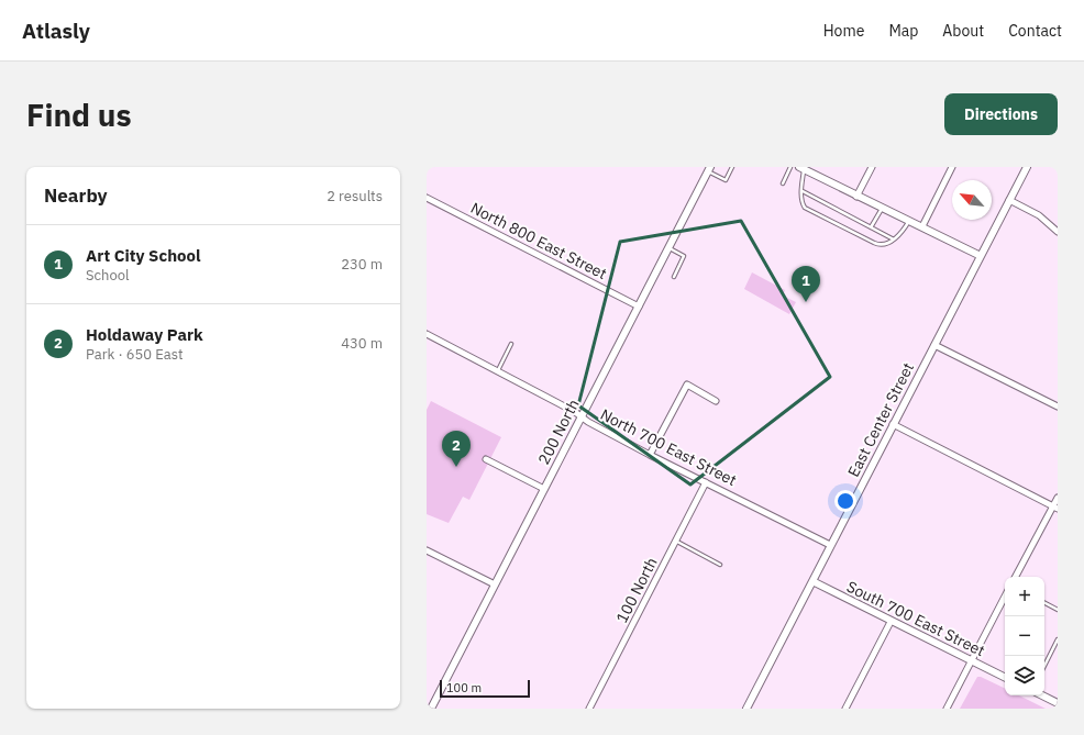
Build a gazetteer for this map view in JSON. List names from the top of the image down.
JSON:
{
  "streets": {
    "street": [
      "North 800 East Street",
      "East Center Street",
      "200 North",
      "North 700 East Street",
      "100 North",
      "South 700 East Street"
    ]
  },
  "crossings": [
    ["North 800 East Street", "200 North"],
    ["East Center Street", "North 700 East Street"],
    ["East Center Street", "South 700 East Street"],
    ["200 North", "North 700 East Street"],
    ["North 700 East Street", "100 North"]
  ],
  "scale_bar": "100 m",
  "north": "top left",
  "page": {
    "header": "Atlasly",
    "nav": [
      "Home",
      "Map",
      "About",
      "Contact"
    ],
    "buttons": "Directions",
    "title": "Find us",
    "heading": ["Nearby", "2 results"],
    "list": [
      {
        "mark": "1",
        "name": "Art City School",
        "note": "School",
        "value": "230 m"
      },
      {
        "mark": "2",
        "name": "Holdaway Park",
        "note": "Park · 650 East",
        "value": "430 m"
      }
    ],
    "pins": ["1", "2"],
    "map_buttons": ["+", "−"],
    "scale": "100 m"
  }
}
